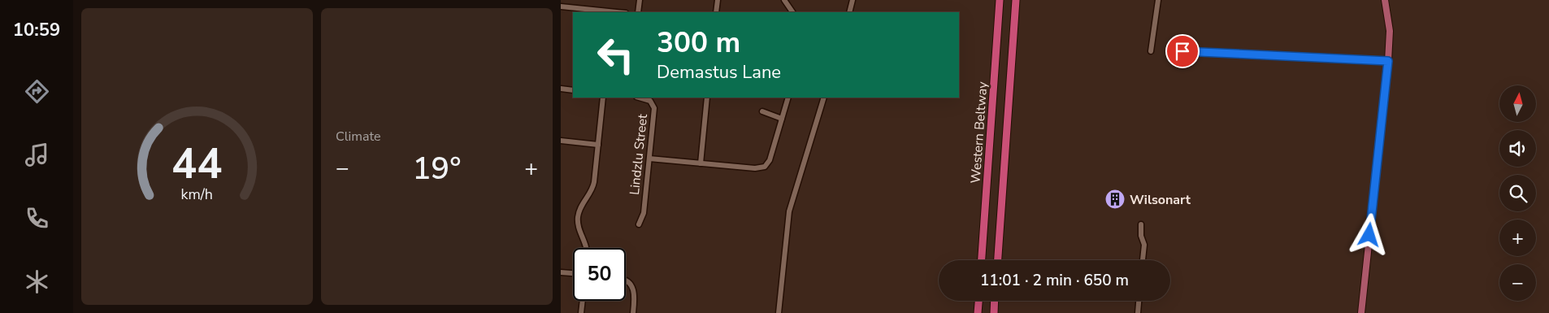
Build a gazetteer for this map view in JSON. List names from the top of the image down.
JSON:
{
  "streets": {
    "highway": ["Western Beltway"],
    "street": ["Lindzlu Street"]
  },
  "places": {
    "building": ["Wilsonart"]
  },
  "north": "top",
  "page": {
    "tabs": "10:59",
    "tile": "Climate",
    "turn": ["300 m", "Demastus Lane"],
    "map_buttons": ["+", "−"],
    "heat": ["−", "19°", "+"],
    "limit": "50",
    "trip": "11:01 · 2 min · 650 m",
    "gauge": ["44", "km/h"]
  }
}
